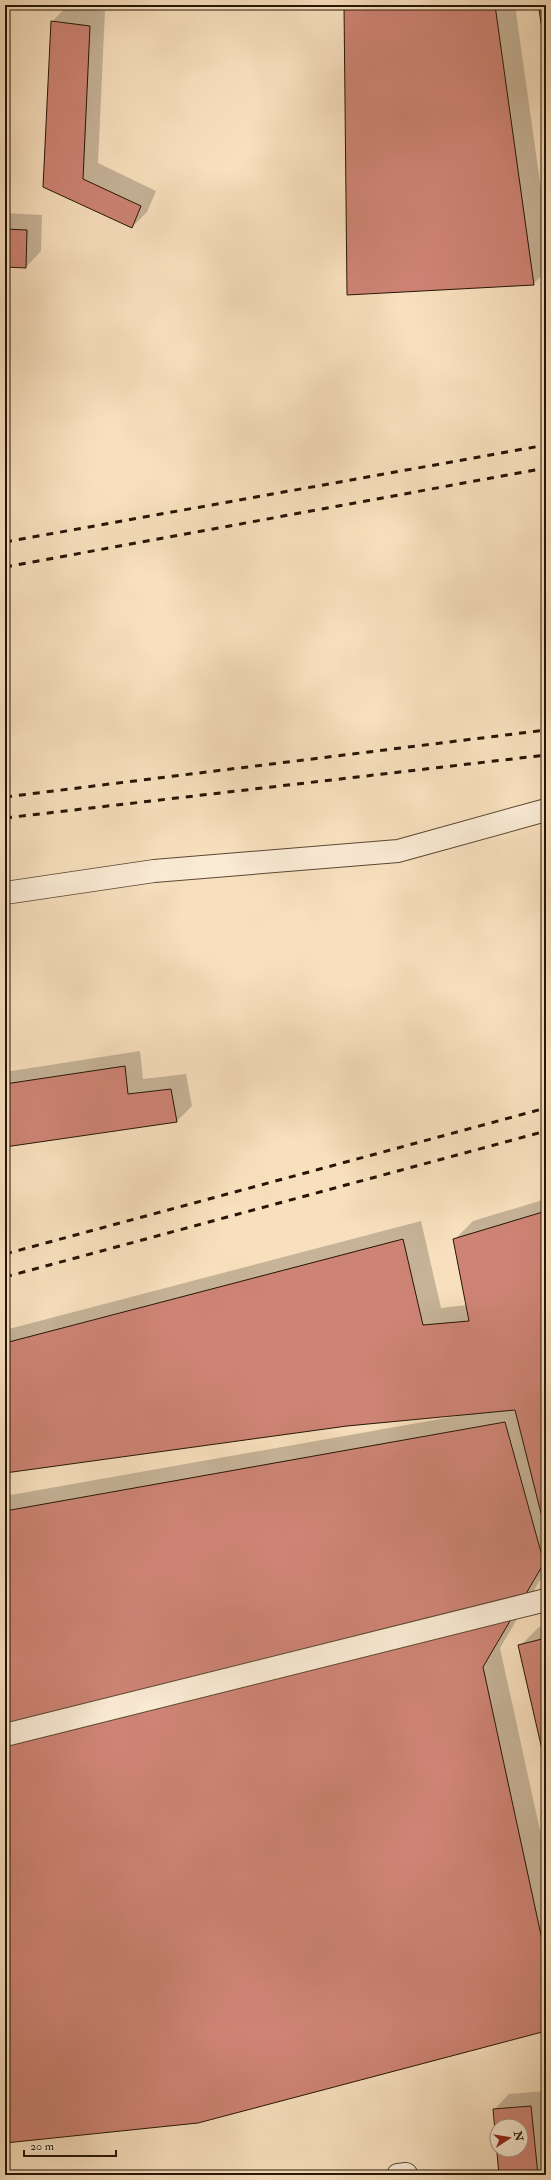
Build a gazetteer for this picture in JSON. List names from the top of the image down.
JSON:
{
  "scale_bar": "20 m",
  "north": "right"
}
